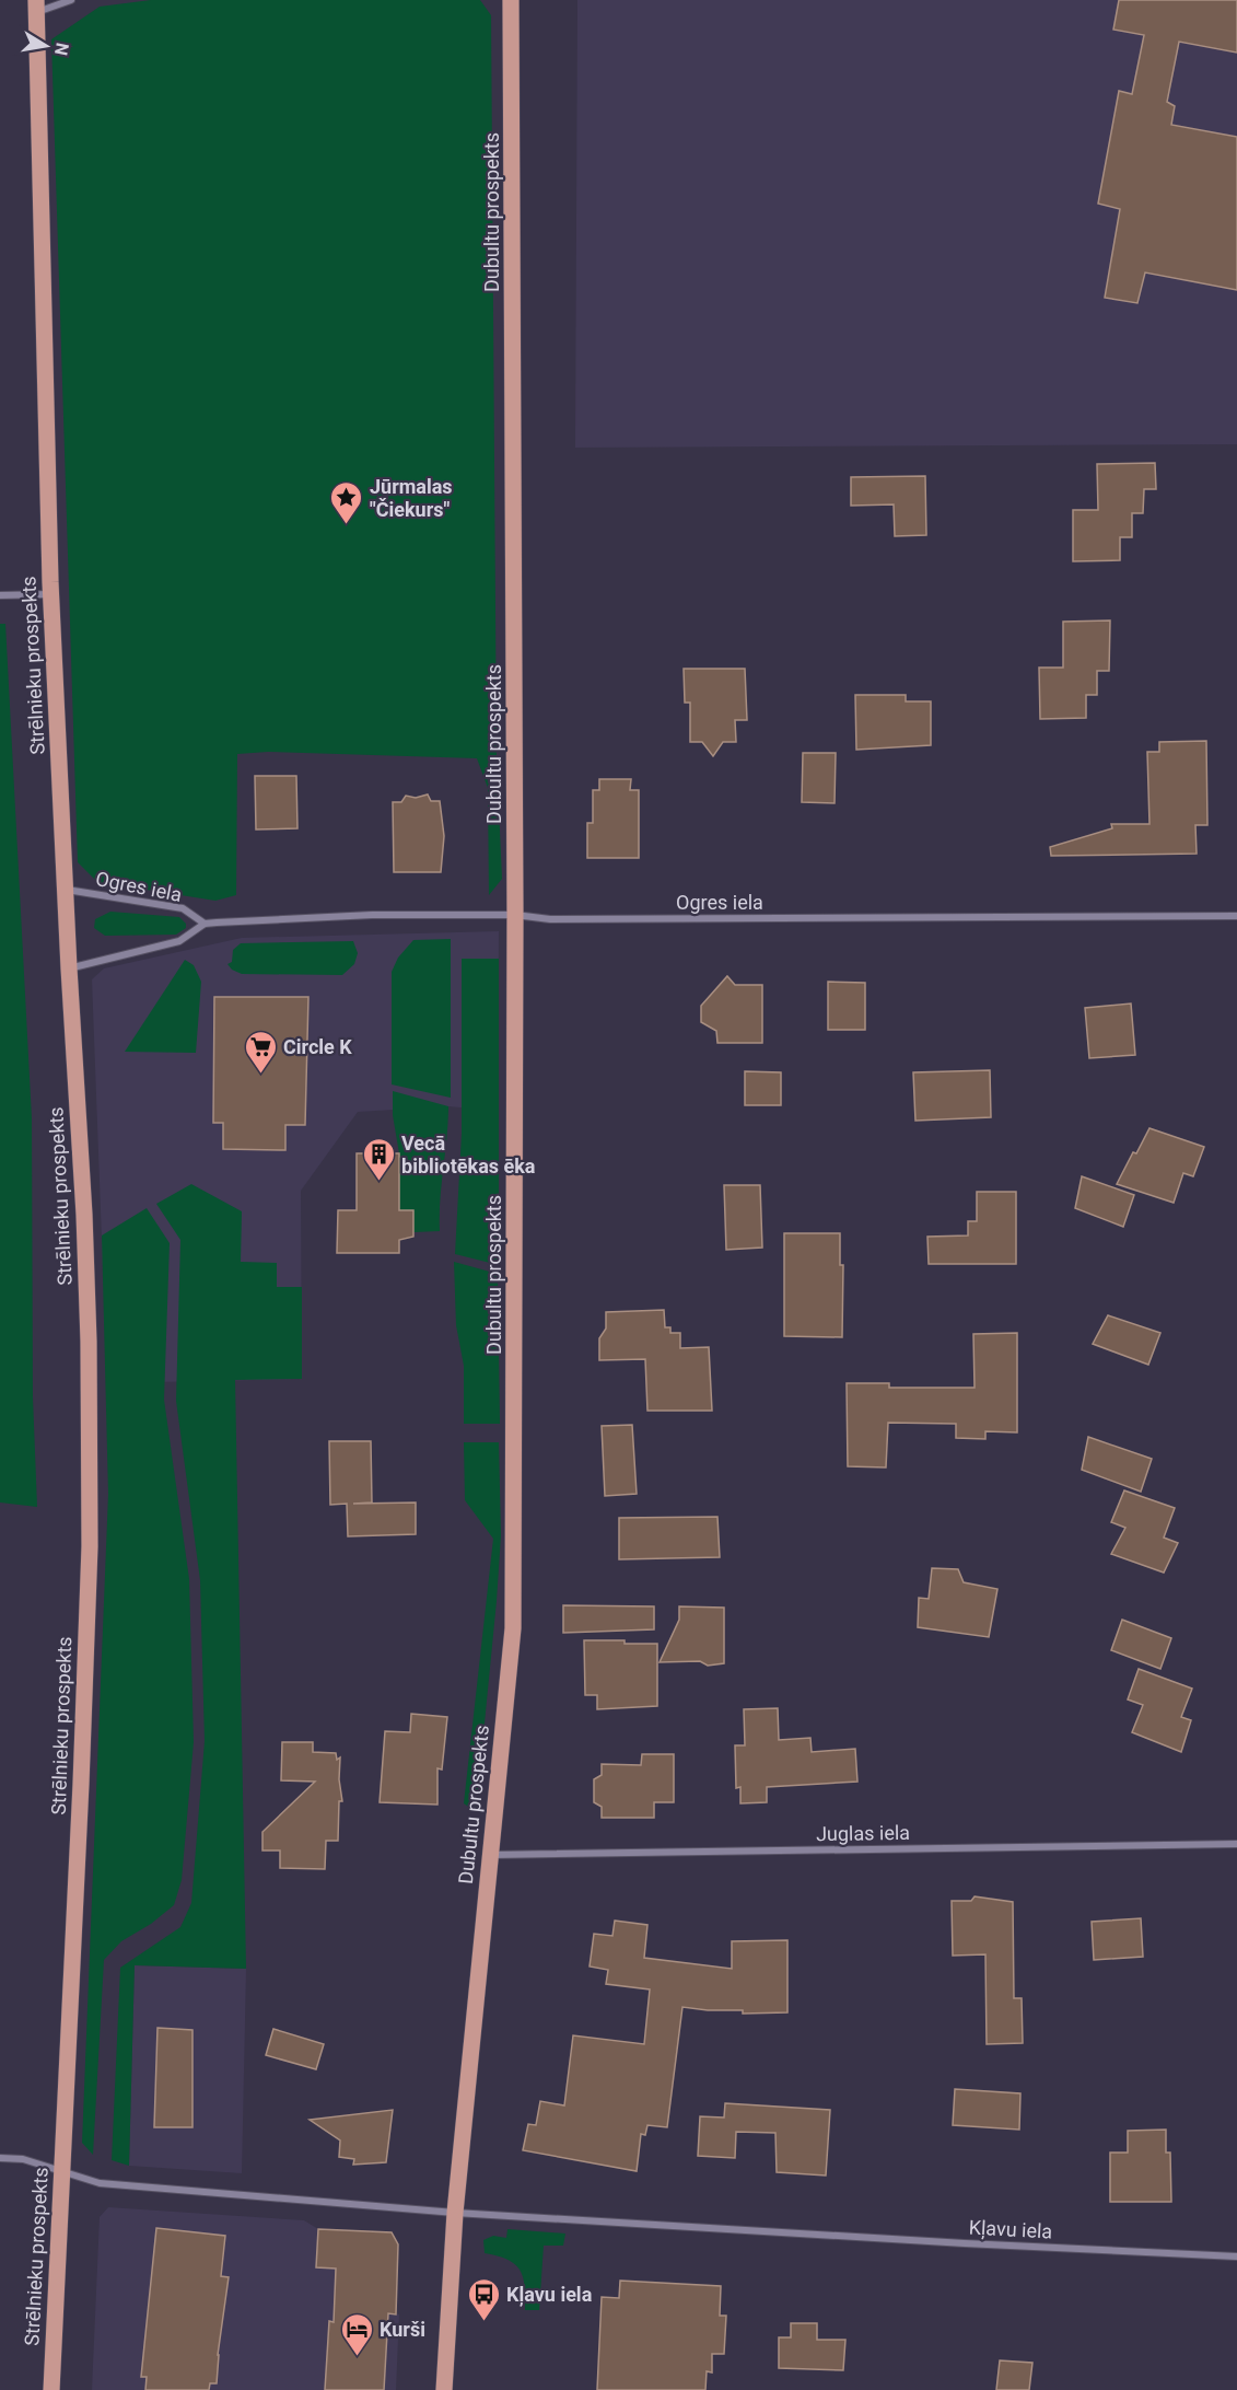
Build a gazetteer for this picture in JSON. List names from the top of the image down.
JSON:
{
  "streets": {
    "main road": ["Dubultu prospekts", "Strēlnieku prospekts"],
    "street": ["Ogres iela", "Juglas iela", "Kļavu iela"]
  },
  "crossings": [
    ["Dubultu prospekts", "Ogres iela"],
    ["Dubultu prospekts", "Juglas iela"],
    ["Dubultu prospekts", "Kļavu iela"],
    ["Strēlnieku prospekts", "Ogres iela"],
    ["Strēlnieku prospekts", "Kļavu iela"]
  ],
  "places": {
    "place": ["Jūrmalas \"Čiekurs\""],
    "supermarket": ["Circle K"],
    "building": ["Vecā bibliotēkas ēka"],
    "bus stop": ["Kļavu iela"],
    "hotel": ["Kurši"]
  },
  "north": "right"
}
